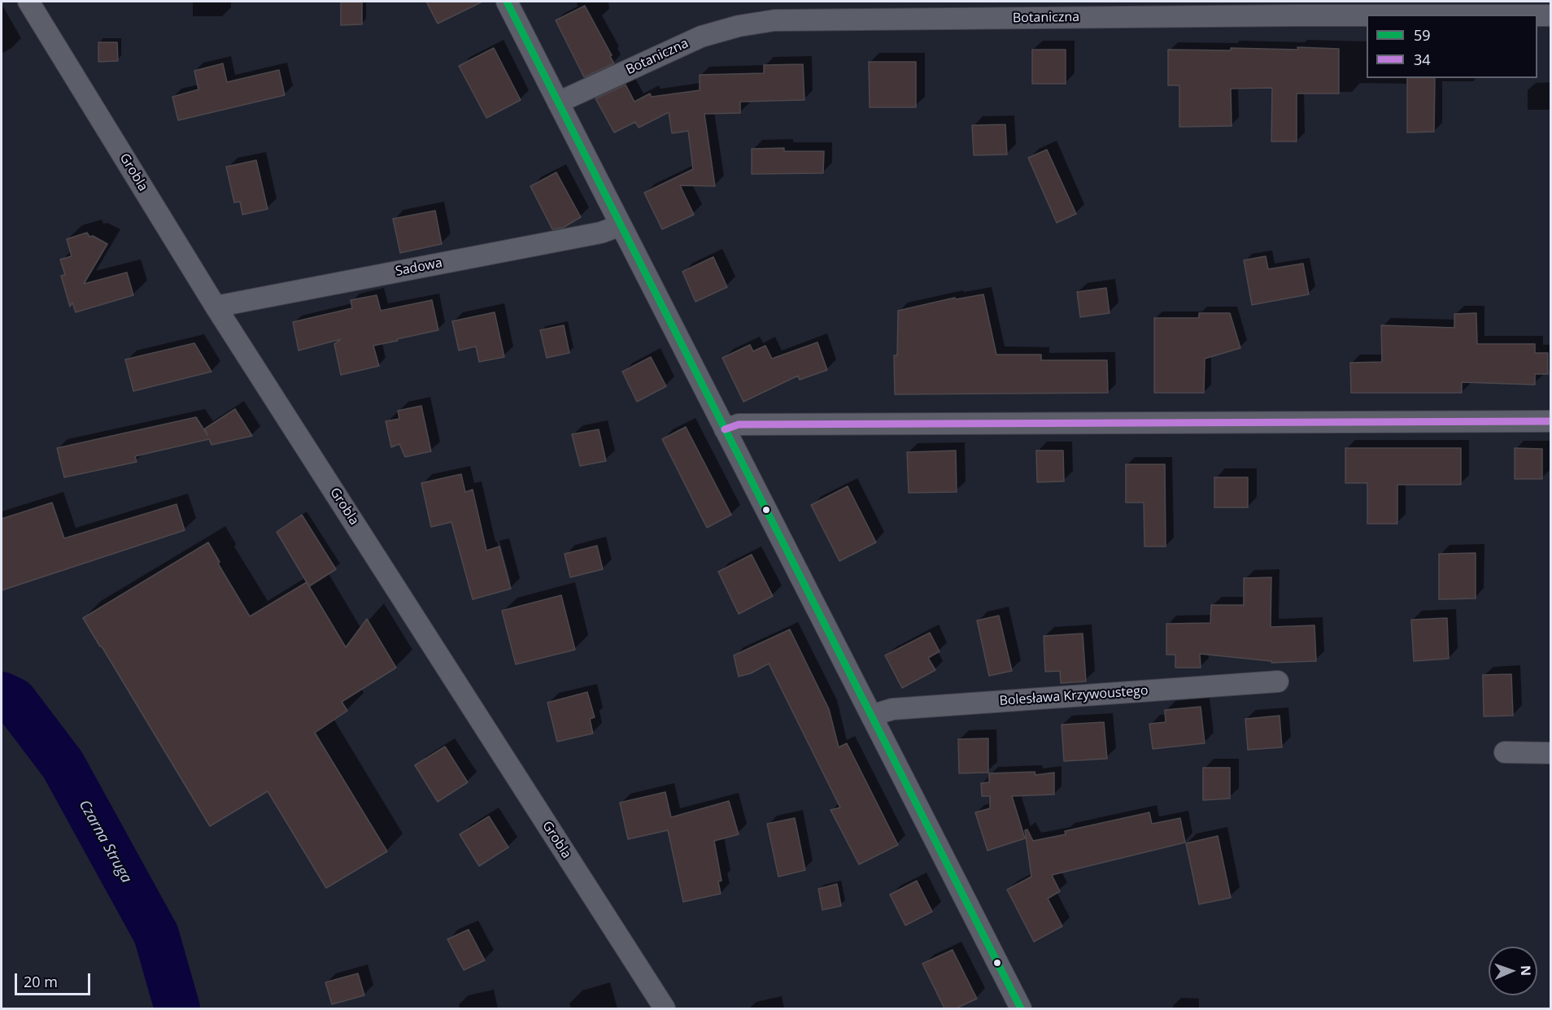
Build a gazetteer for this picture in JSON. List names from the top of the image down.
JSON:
{
  "streets": {
    "street": [
      "Botaniczna",
      "Grobla",
      "Sadowa",
      "Bolesława Krzywoustego"
    ]
  },
  "crossings": [
    ["Grobla", "Sadowa"]
  ],
  "water": ["Czarna Struga"],
  "lines": ["transit line 59", "transit line 34"],
  "legend": ["59", "34"],
  "scale_bar": "20 m",
  "north": "right"
}
